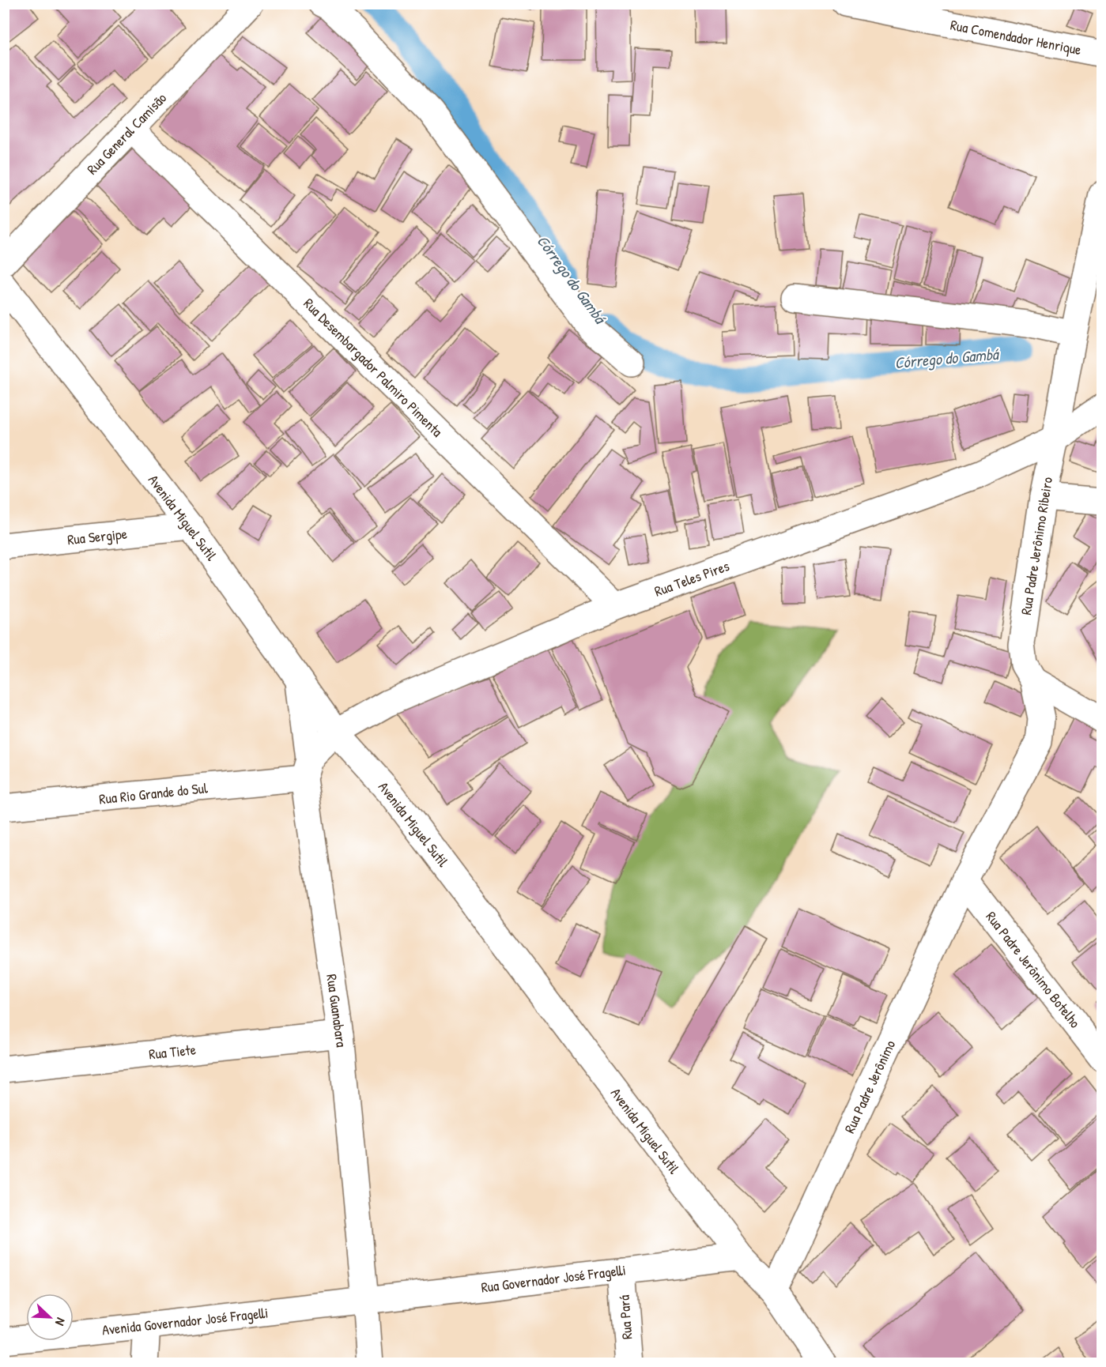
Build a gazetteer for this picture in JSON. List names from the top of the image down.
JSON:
{
  "streets": {
    "street": [
      "Rua Comendador Henrique",
      "Rua General Camisão",
      "Rua Desembargador Palmiro Pimenta",
      "Avenida Miguel Sutil",
      "Rua Sergipe",
      "Rua Padre Jerônimo Ribeiro",
      "Rua Teles Pires",
      "Rua Rio Grande do Sul",
      "Rua Padre Jerônimo Botelho",
      "Rua Guanabara",
      "Rua Tiete",
      "Rua Padre Jerônimo",
      "Rua Governador José Fragelli",
      "Rua Pará",
      "Avenida Governador José Fragelli"
    ]
  },
  "crossings": [
    ["Rua General Camisão", "Rua Desembargador Palmiro Pimenta"],
    ["Rua Desembargador Palmiro Pimenta", "Rua Teles Pires"],
    ["Avenida Miguel Sutil", "Rua Sergipe"],
    ["Avenida Miguel Sutil", "Rua Teles Pires"],
    ["Avenida Miguel Sutil", "Rua Guanabara"],
    ["Avenida Miguel Sutil", "Rua Padre Jerônimo"],
    ["Avenida Miguel Sutil", "Rua Governador José Fragelli"],
    ["Rua Padre Jerônimo Ribeiro", "Rua Teles Pires"],
    ["Rua Padre Jerônimo Ribeiro", "Rua Padre Jerônimo Botelho"],
    ["Rua Padre Jerônimo Ribeiro", "Rua Padre Jerônimo"],
    ["Rua Rio Grande do Sul", "Rua Guanabara"],
    ["Rua Padre Jerônimo Botelho", "Rua Padre Jerônimo"],
    ["Rua Guanabara", "Rua Tiete"],
    ["Rua Guanabara", "Rua Governador José Fragelli"],
    ["Rua Guanabara", "Avenida Governador José Fragelli"],
    ["Rua Governador José Fragelli", "Rua Pará"],
    ["Rua Governador José Fragelli", "Avenida Governador José Fragelli"]
  ],
  "water": ["Córrego do Gambá"],
  "north": "bottom right"
}
